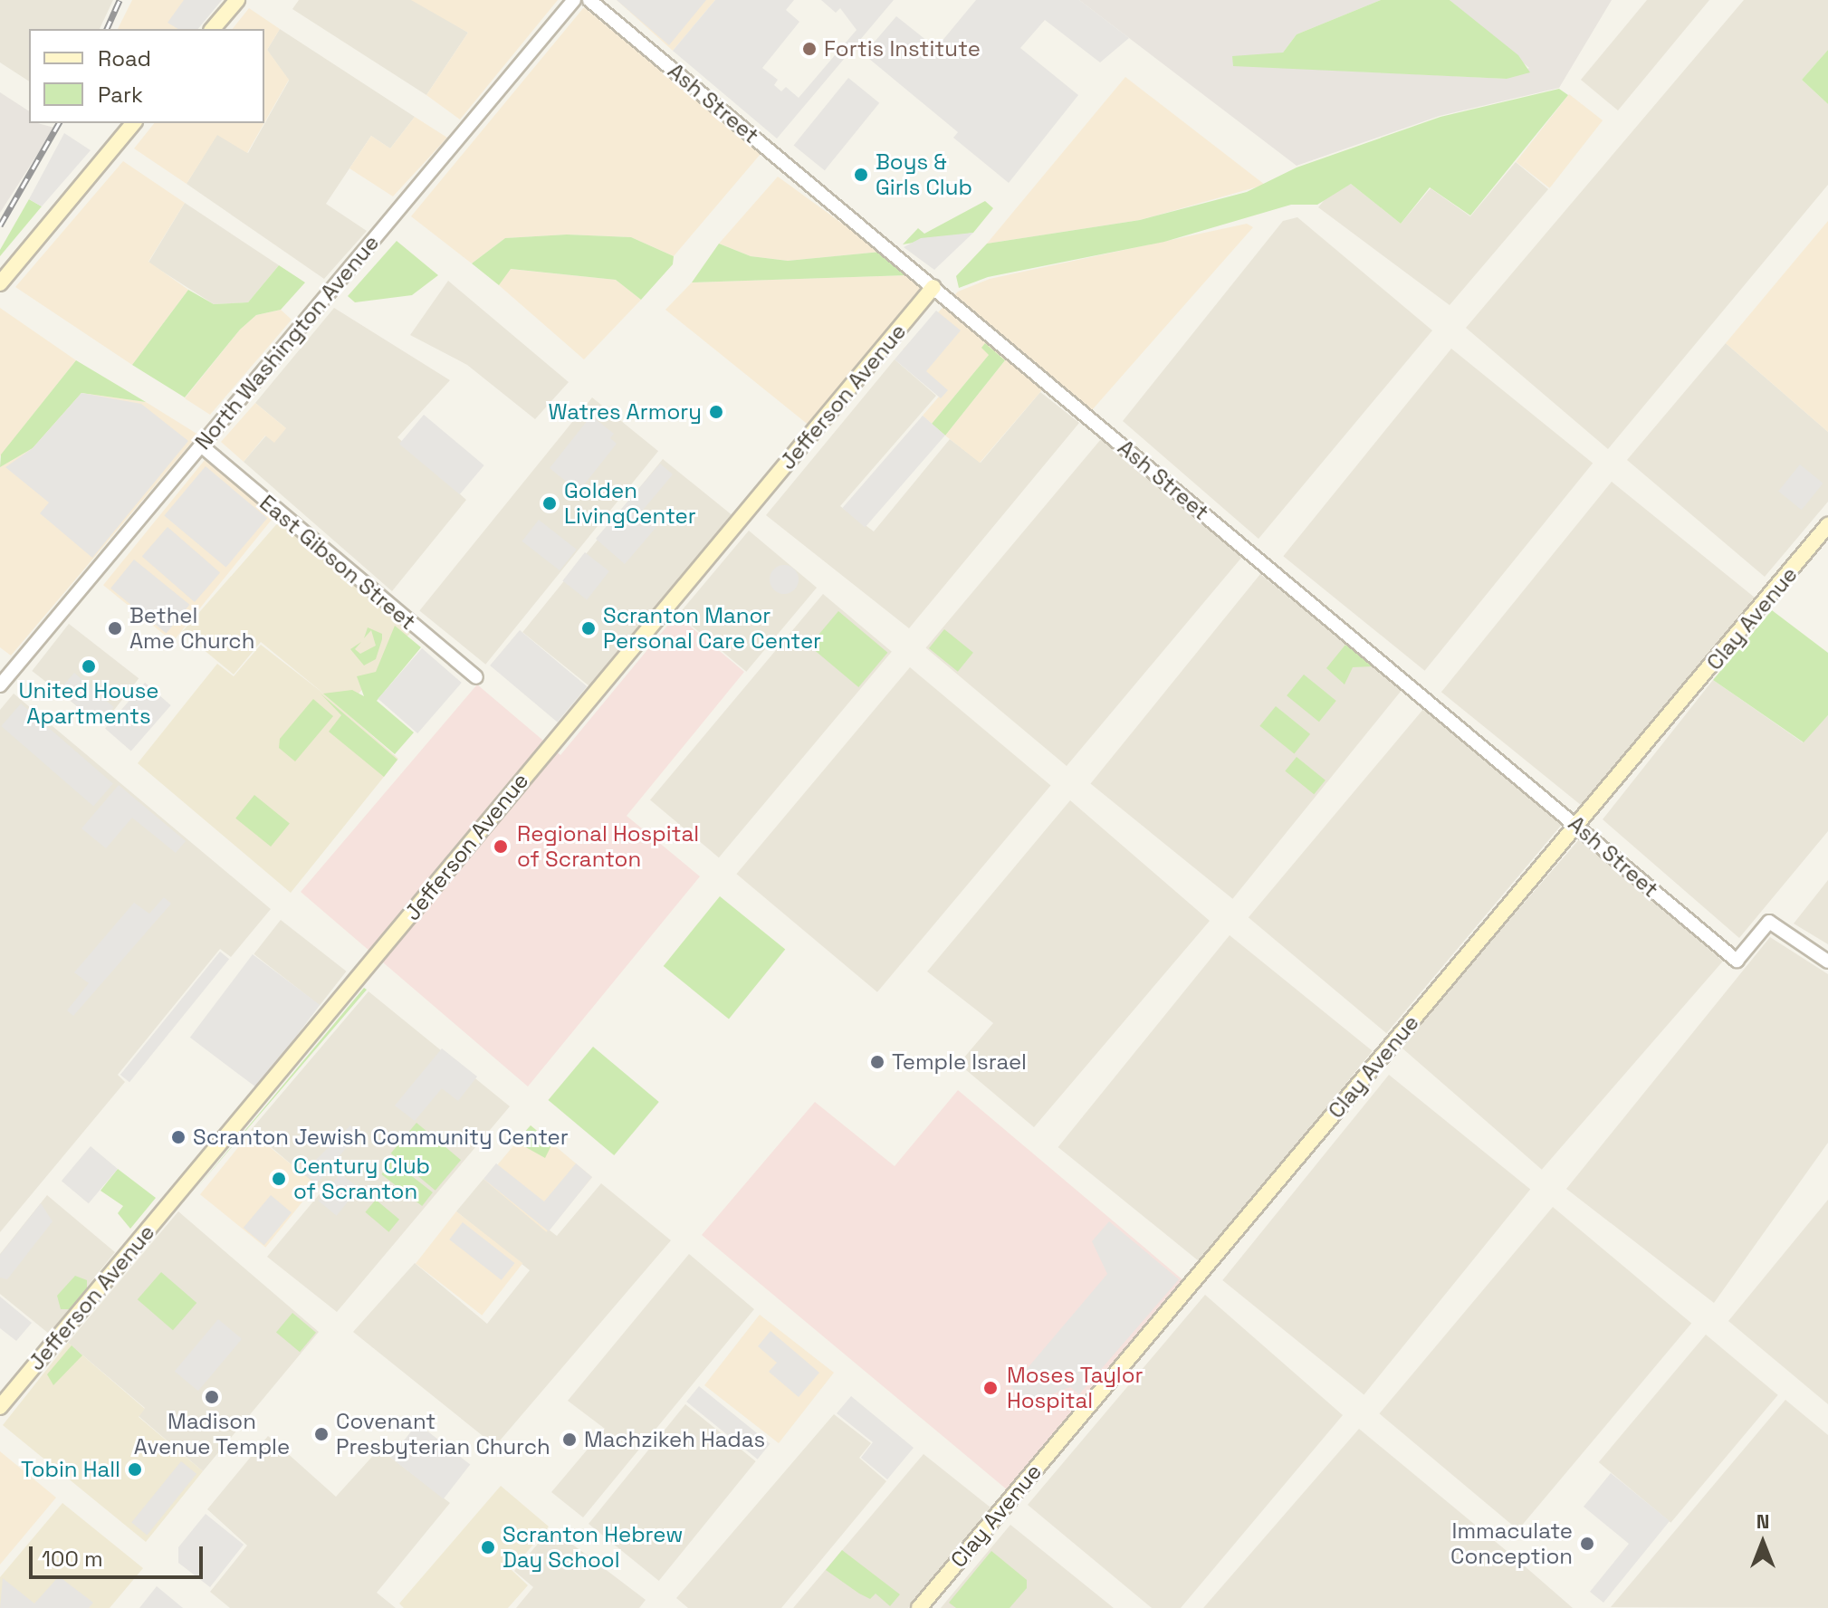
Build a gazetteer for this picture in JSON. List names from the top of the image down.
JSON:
{
  "streets": {
    "main road": ["Jefferson Avenue", "Clay Avenue"],
    "street": ["Ash Street", "North Washington Avenue", "East Gibson Street"]
  },
  "crossings": [
    ["Ash Street", "Jefferson Avenue"],
    ["Ash Street", "Clay Avenue"],
    ["North Washington Avenue", "East Gibson Street"]
  ],
  "places": [
    "Fortis Institute",
    "Boys & Girls Club",
    "Watres Armory",
    "Golden LivingCenter",
    "Bethel Ame Church",
    "Scranton Manor Personal Care Center",
    "United House Apartments",
    "Regional Hospital of Scranton",
    "Temple Israel",
    "Scranton Jewish Community Center",
    "Century Club of Scranton",
    "Moses Taylor Hospital",
    "Madison Avenue Temple",
    "Covenant Presbyterian Church",
    "Machzikeh Hadas",
    "Tobin Hall",
    "Immaculate Conception",
    "Scranton Hebrew Day School"
  ],
  "legend": ["Road", "Park"],
  "scale_bar": "100 m",
  "north": "top"
}
